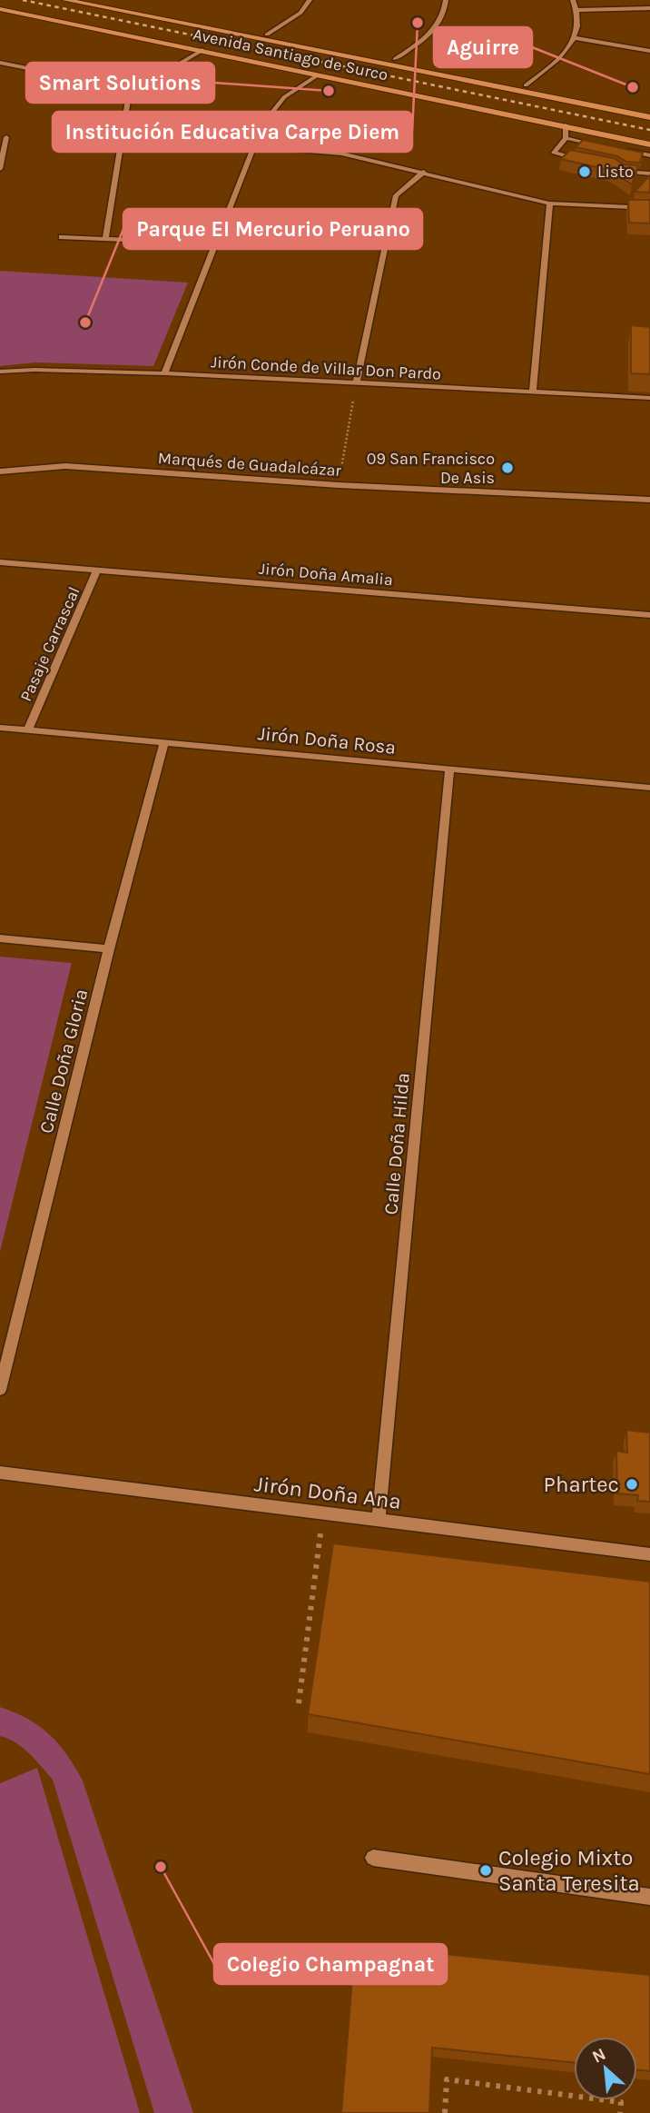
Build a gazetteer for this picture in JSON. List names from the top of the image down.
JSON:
{
  "streets": {
    "main road": ["Avenida Santiago de Surco"],
    "street": [
      "Jirón Conde de Villar Don Pardo",
      "Marqués de Guadalcázar",
      "Jirón Doña Amalia",
      "Pasaje Carrascal",
      "Jirón Doña Rosa",
      "Calle Doña Gloria",
      "Calle Doña Hilda",
      "Jirón Doña Ana"
    ]
  },
  "crossings": [
    ["Jirón Doña Amalia", "Pasaje Carrascal"],
    ["Pasaje Carrascal", "Jirón Doña Rosa"],
    ["Jirón Doña Rosa", "Calle Doña Gloria"],
    ["Jirón Doña Rosa", "Calle Doña Hilda"],
    ["Calle Doña Hilda", "Jirón Doña Ana"]
  ],
  "places": [
    "Institución Educativa Carpe Diem",
    "Aguirre",
    "Smart Solutions",
    "Listo",
    "Parque El Mercurio Peruano",
    "09 San Francisco De Asis",
    "Phartec",
    "Colegio Champagnat",
    "Colegio Mixto Santa Teresita"
  ],
  "north": "top left"
}
